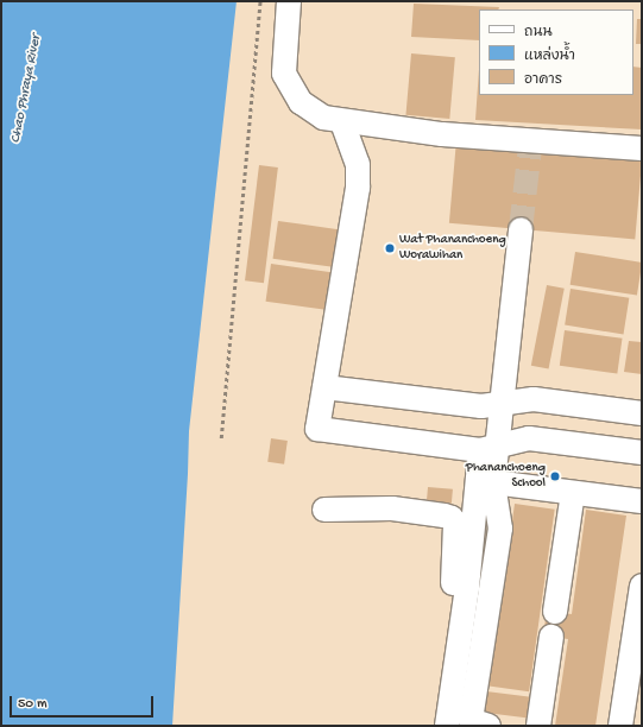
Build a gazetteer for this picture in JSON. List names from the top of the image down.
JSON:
{
  "water": ["Chao Phraya River"],
  "places": ["Wat Phananchoeng Worawihan", "Phananchoeng School"],
  "legend": ["ถนน", "แหล่งน้ำ", "อาคาร"],
  "scale_bar": "50 m"
}
